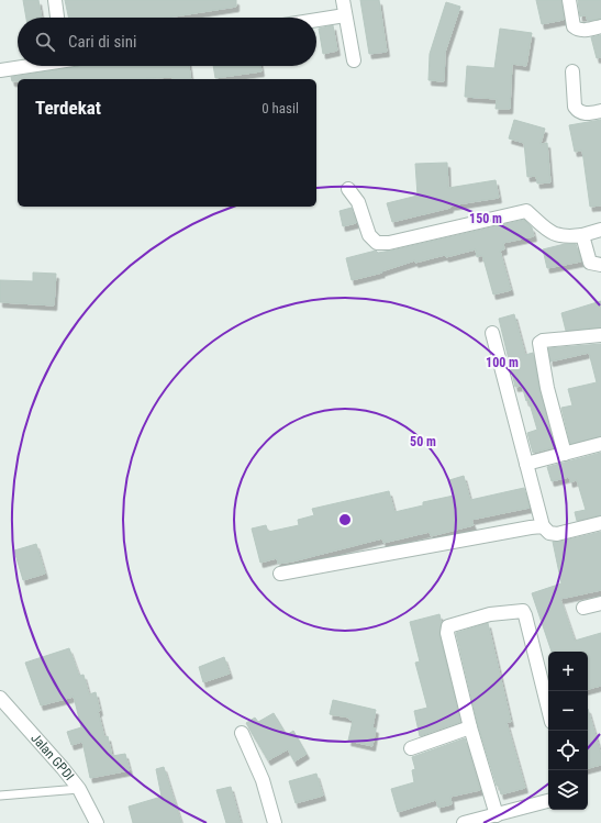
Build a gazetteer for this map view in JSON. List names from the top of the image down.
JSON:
{
  "streets": {
    "street": ["Jalan GPDI"]
  },
  "page": {
    "search": "Cari di sini",
    "heading": ["Terdekat", "0 hasil"],
    "map_buttons": ["+", "−"]
  },
  "rings": ["150 m", "100 m", "50 m"]
}
